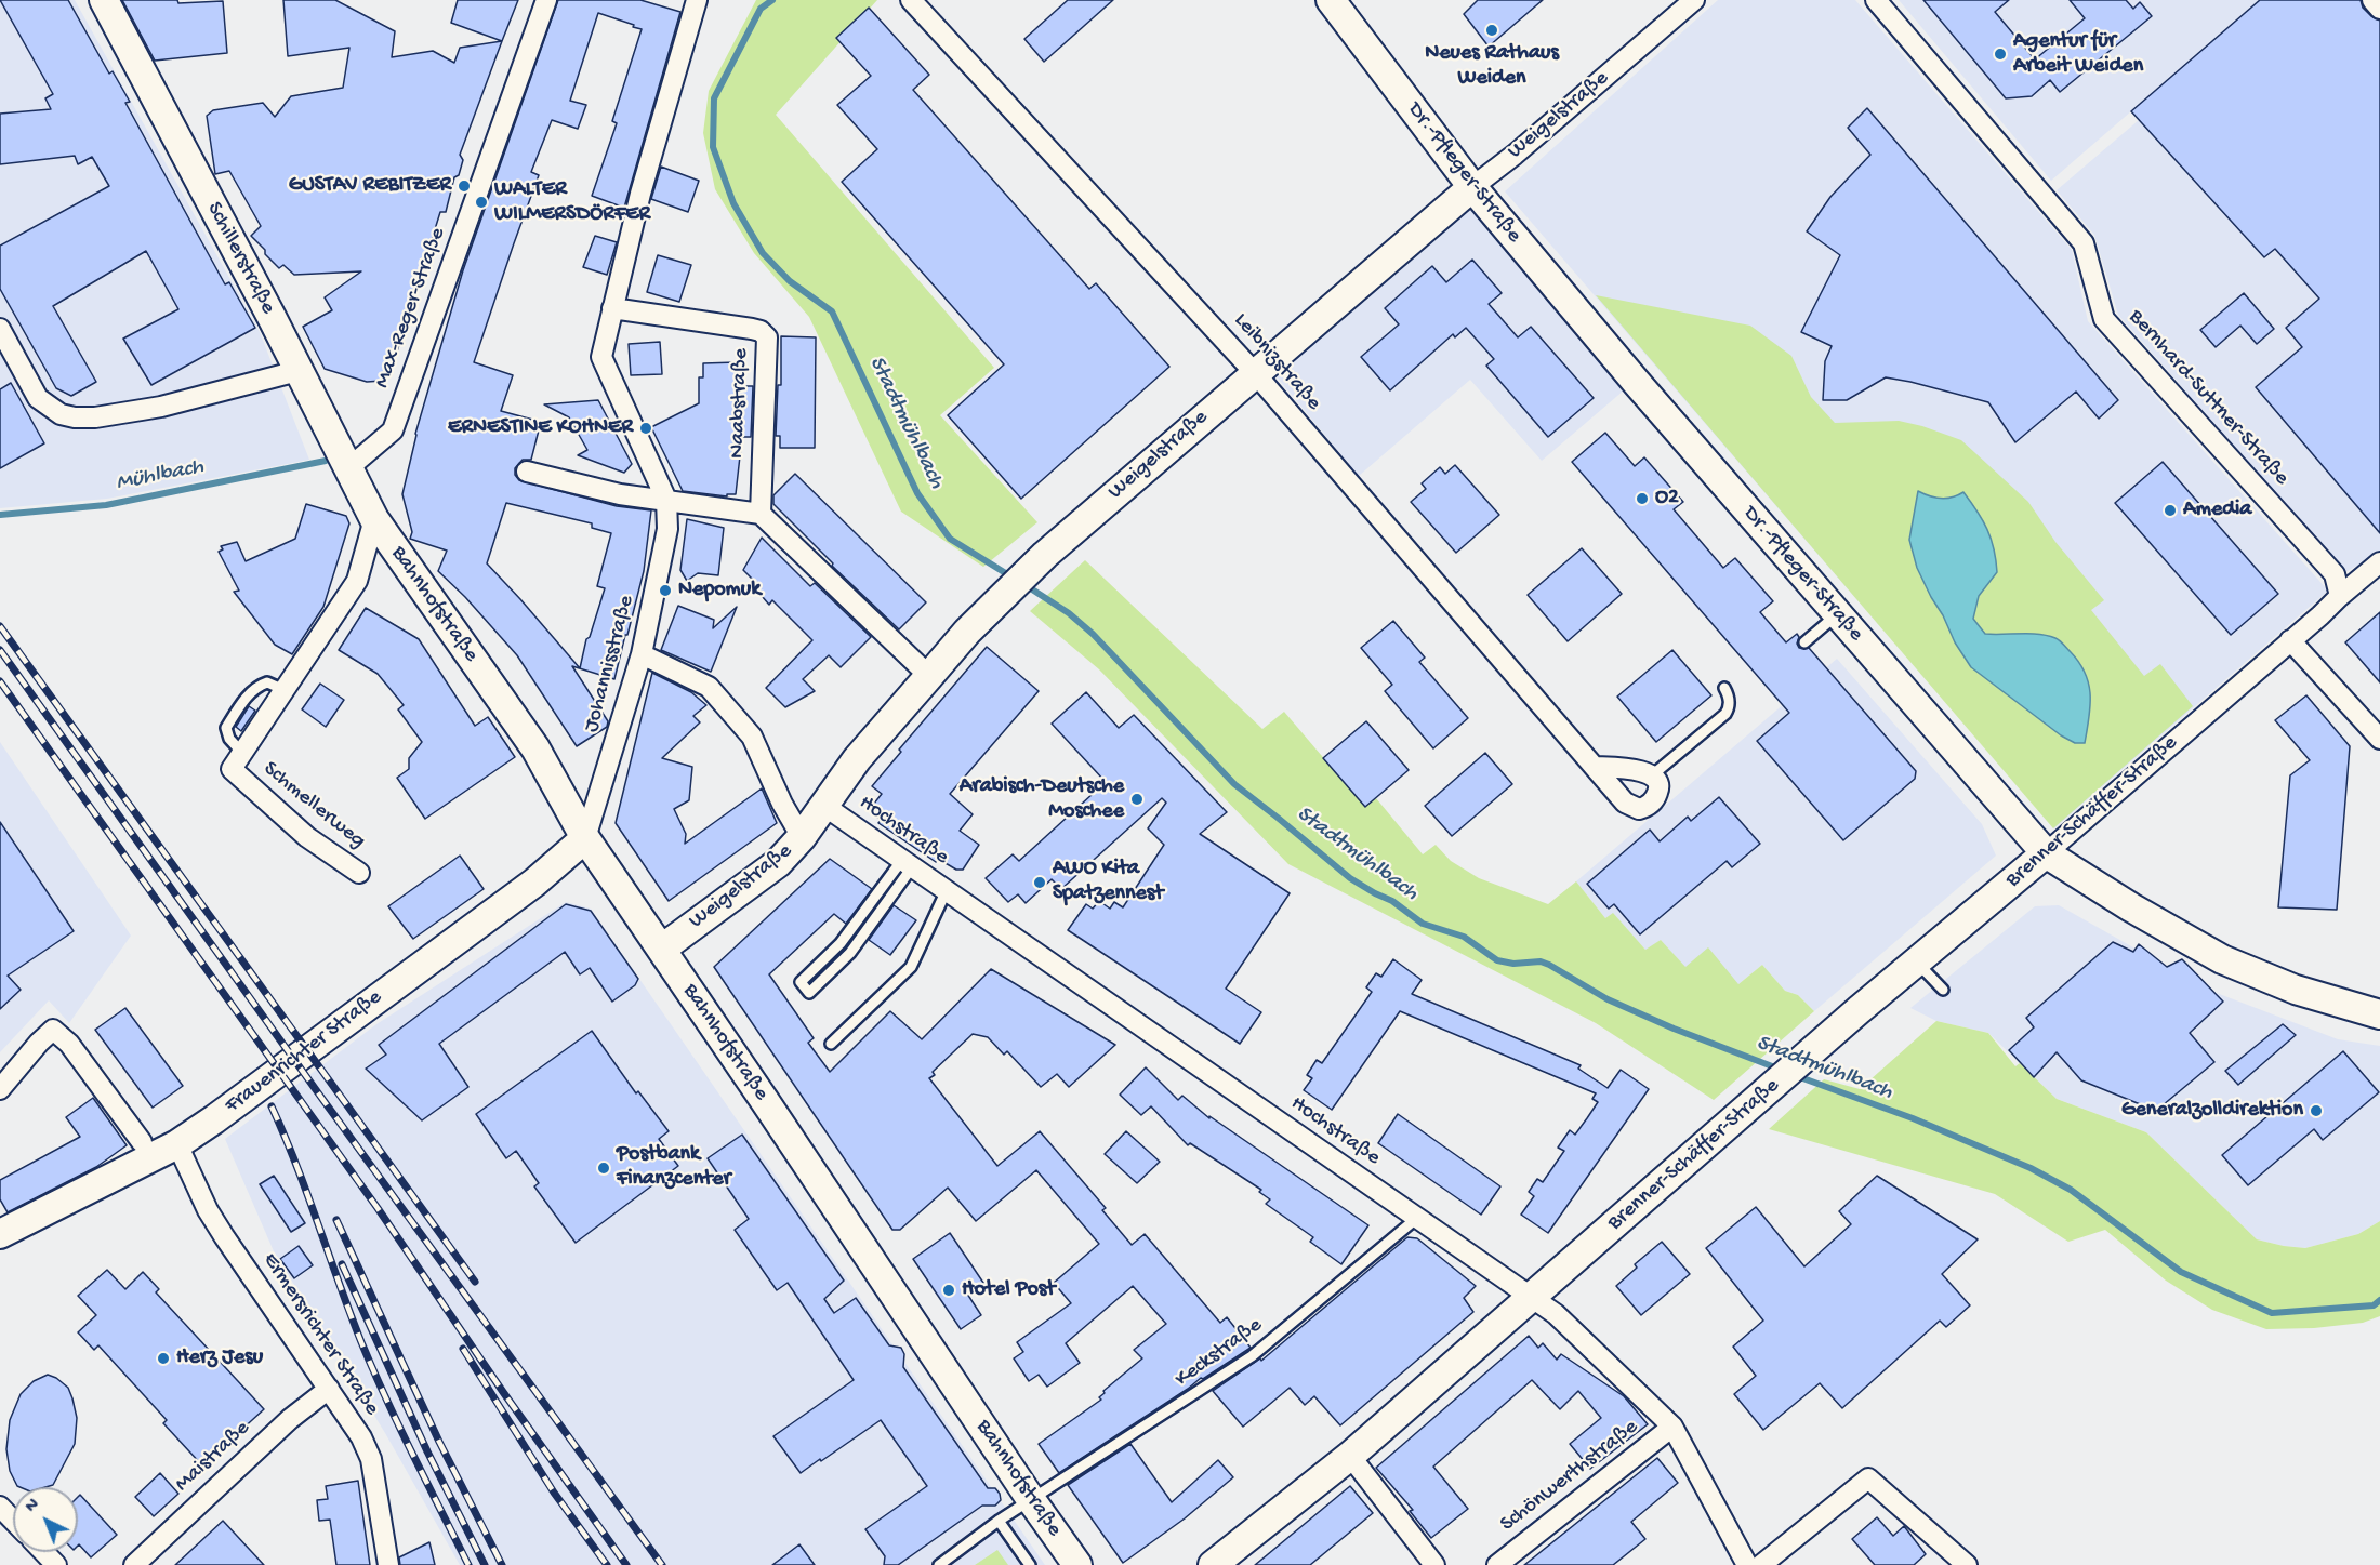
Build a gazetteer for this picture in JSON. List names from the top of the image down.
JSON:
{
  "streets": {
    "main road": [
      "Weigelstraße",
      "Dr.-Pfleger-Straße",
      "Schillerstraße",
      "Bahnhofstraße",
      "Brenner-Schäffer-Straße",
      "Frauenrichter Straße"
    ],
    "street": [
      "Max-Reger-Straße",
      "Leibnizstraße",
      "Bernhard-Suttner-Straße",
      "Naabstraße",
      "Johannisstraße",
      "Schmellerweg",
      "Hochstraße",
      "Ermersrichter Straße",
      "Maistraße",
      "Schönwerthstraße"
    ],
    "lane": ["Keckstraße"]
  },
  "crossings": [
    ["Weigelstraße", "Dr.-Pfleger-Straße"],
    ["Weigelstraße", "Leibnizstraße"],
    ["Weigelstraße", "Bahnhofstraße"],
    ["Weigelstraße", "Hochstraße"],
    ["Dr.-Pfleger-Straße", "Brenner-Schäffer-Straße"],
    ["Schillerstraße", "Max-Reger-Straße"],
    ["Schillerstraße", "Bahnhofstraße"],
    ["Schillerstraße", "Schmellerweg"],
    ["Bernhard-Suttner-Straße", "Brenner-Schäffer-Straße"],
    ["Naabstraße", "Johannisstraße"],
    ["Bahnhofstraße", "Johannisstraße"],
    ["Bahnhofstraße", "Schmellerweg"],
    ["Bahnhofstraße", "Frauenrichter Straße"],
    ["Bahnhofstraße", "Keckstraße"],
    ["Johannisstraße", "Frauenrichter Straße"],
    ["Brenner-Schäffer-Straße", "Hochstraße"],
    ["Hochstraße", "Keckstraße"],
    ["Hochstraße", "Schönwerthstraße"],
    ["Frauenrichter Straße", "Ermersrichter Straße"],
    ["Ermersrichter Straße", "Maistraße"]
  ],
  "water": ["Stadtmühlbach", "Mühlbach"],
  "places": [
    "Neues Rathaus Weiden",
    "Agentur für Arbeit Weiden",
    "GUSTAV REBITZER",
    "WALTER WILMERSDÖRFER",
    "ERNESTINE KOHNER",
    "O2",
    "Amedia",
    "Nepomuk",
    "Arabisch-Deutsche Moschee",
    "AWO Kita Spatzennest",
    "Generalzolldirektion",
    "Postbank Finanzcenter",
    "Hotel Post",
    "Herz Jesu"
  ],
  "north": "top left"
}
